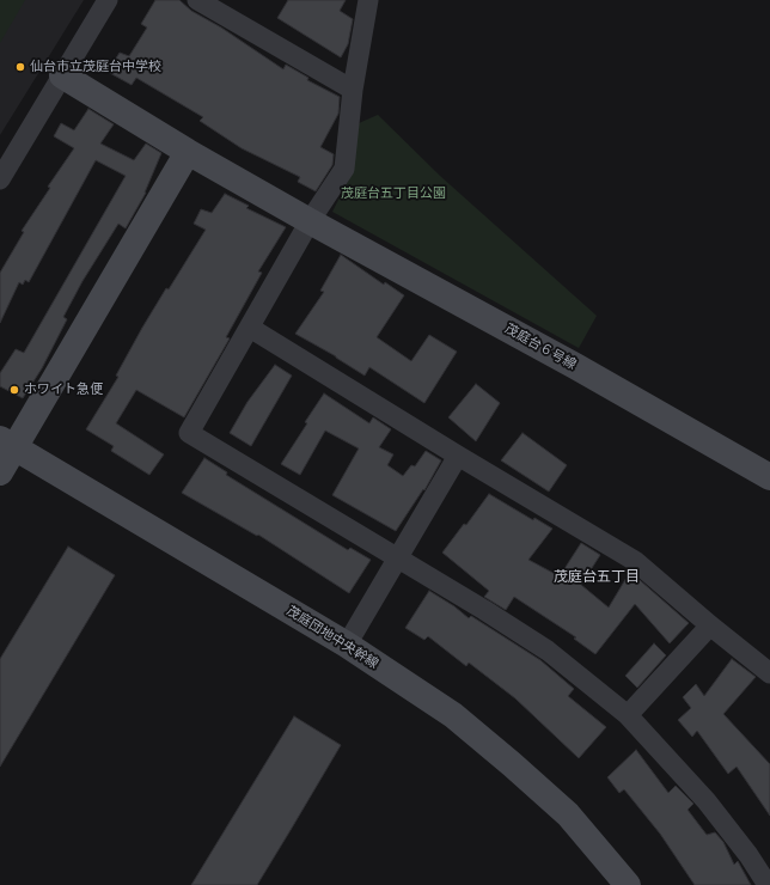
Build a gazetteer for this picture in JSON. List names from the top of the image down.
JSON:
{
  "streets": {
    "street": ["茂庭台６号線", "茂庭団地中央幹線"]
  },
  "districts": ["茂庭台五丁目"],
  "parks": ["茂庭台五丁目公園"],
  "places": ["仙台市立茂庭台中学校", "ホワイト急便"]
}
